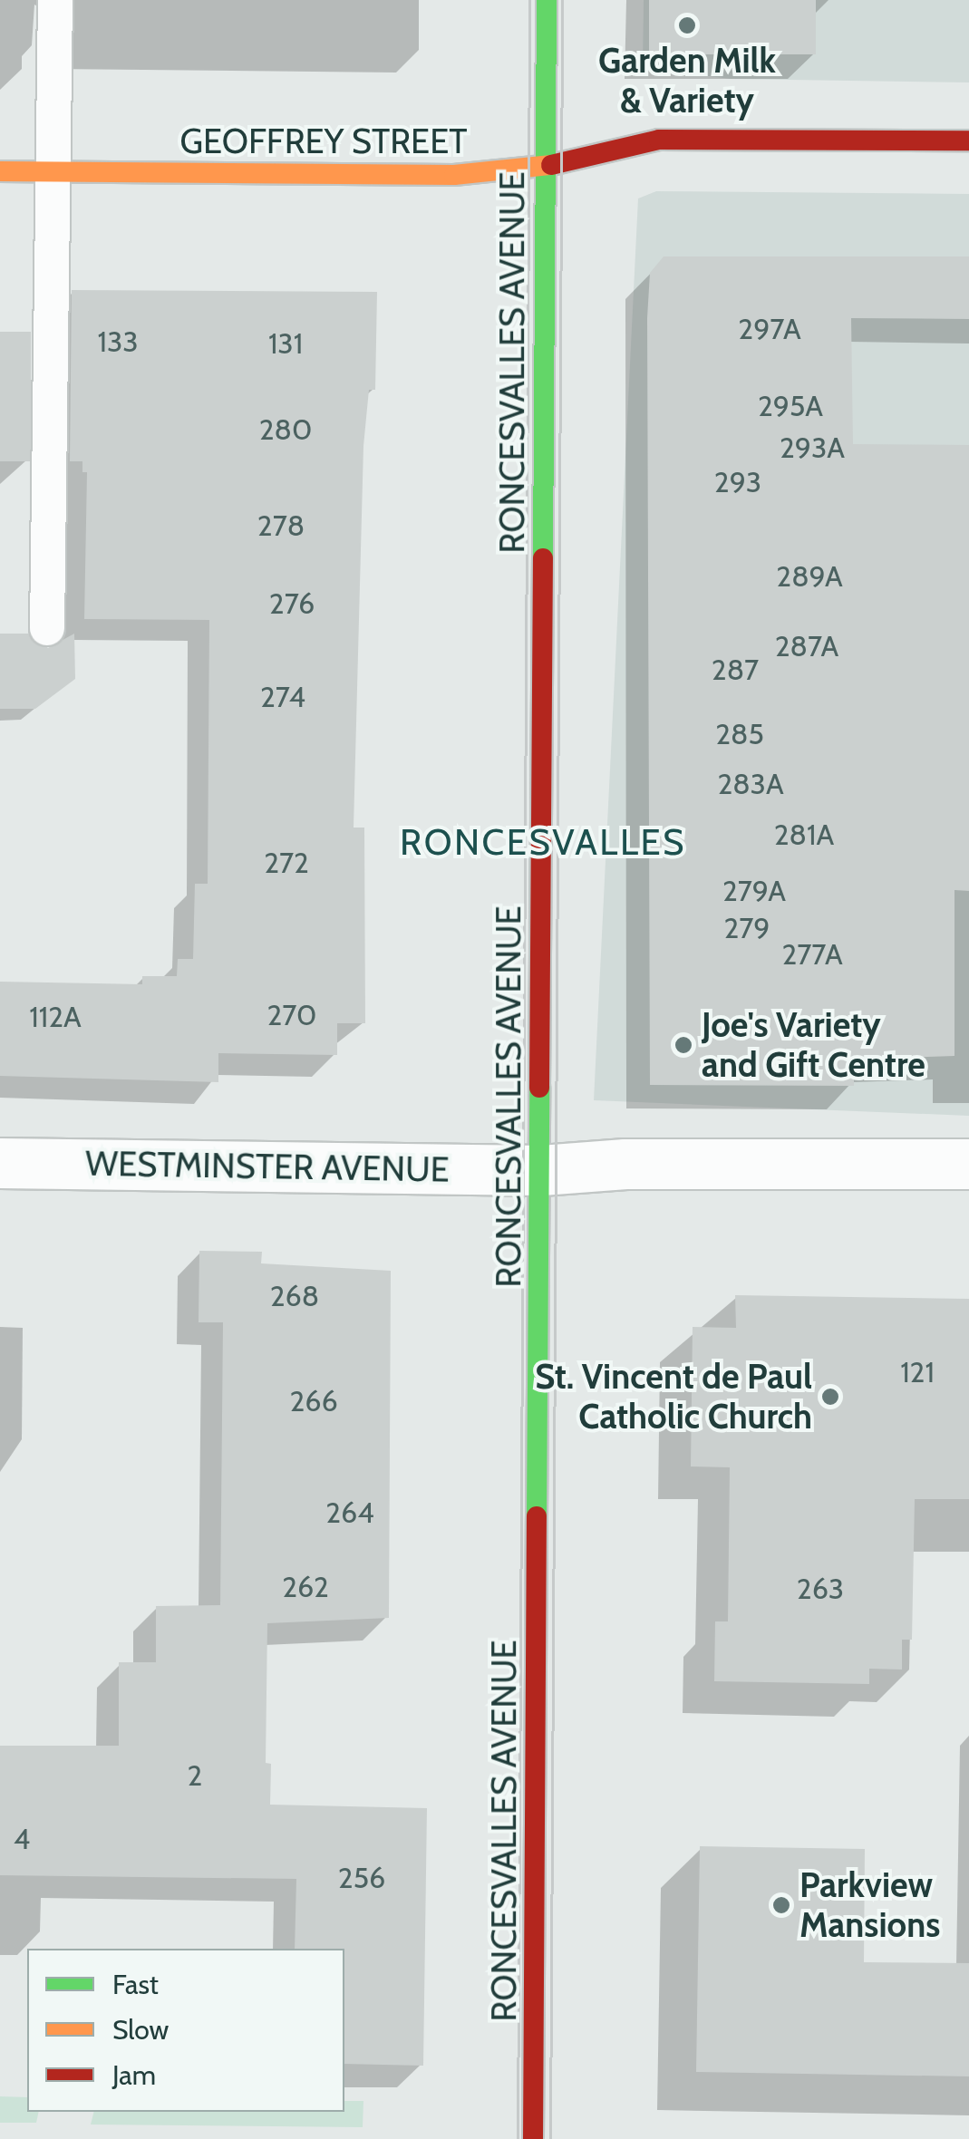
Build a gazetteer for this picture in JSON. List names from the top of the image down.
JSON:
{
  "streets": {
    "street": ["GEOFFREY STREET", "RONCESVALLES AVENUE", "WESTMINSTER AVENUE"]
  },
  "crossings": [
    ["GEOFFREY STREET", "RONCESVALLES AVENUE"],
    ["RONCESVALLES AVENUE", "WESTMINSTER AVENUE"]
  ],
  "districts": ["RONCESVALLES"],
  "places": [
    "Garden Milk & Variety",
    "Joe's Variety and Gift Centre",
    "St. Vincent de Paul Catholic Church",
    "Parkview Mansions"
  ],
  "house_numbers": [
    "297A",
    "133",
    "131",
    "295A",
    "280",
    "293A",
    "293",
    "278",
    "289A",
    "276",
    "287A",
    "287",
    "274",
    "285",
    "283A",
    "281A",
    "272",
    "279A",
    "279",
    "277A",
    "270",
    "112A",
    "268",
    "121",
    "266",
    "264",
    "262",
    "263",
    "2",
    "4",
    "256"
  ],
  "legend": ["Fast", "Slow", "Jam"]
}
